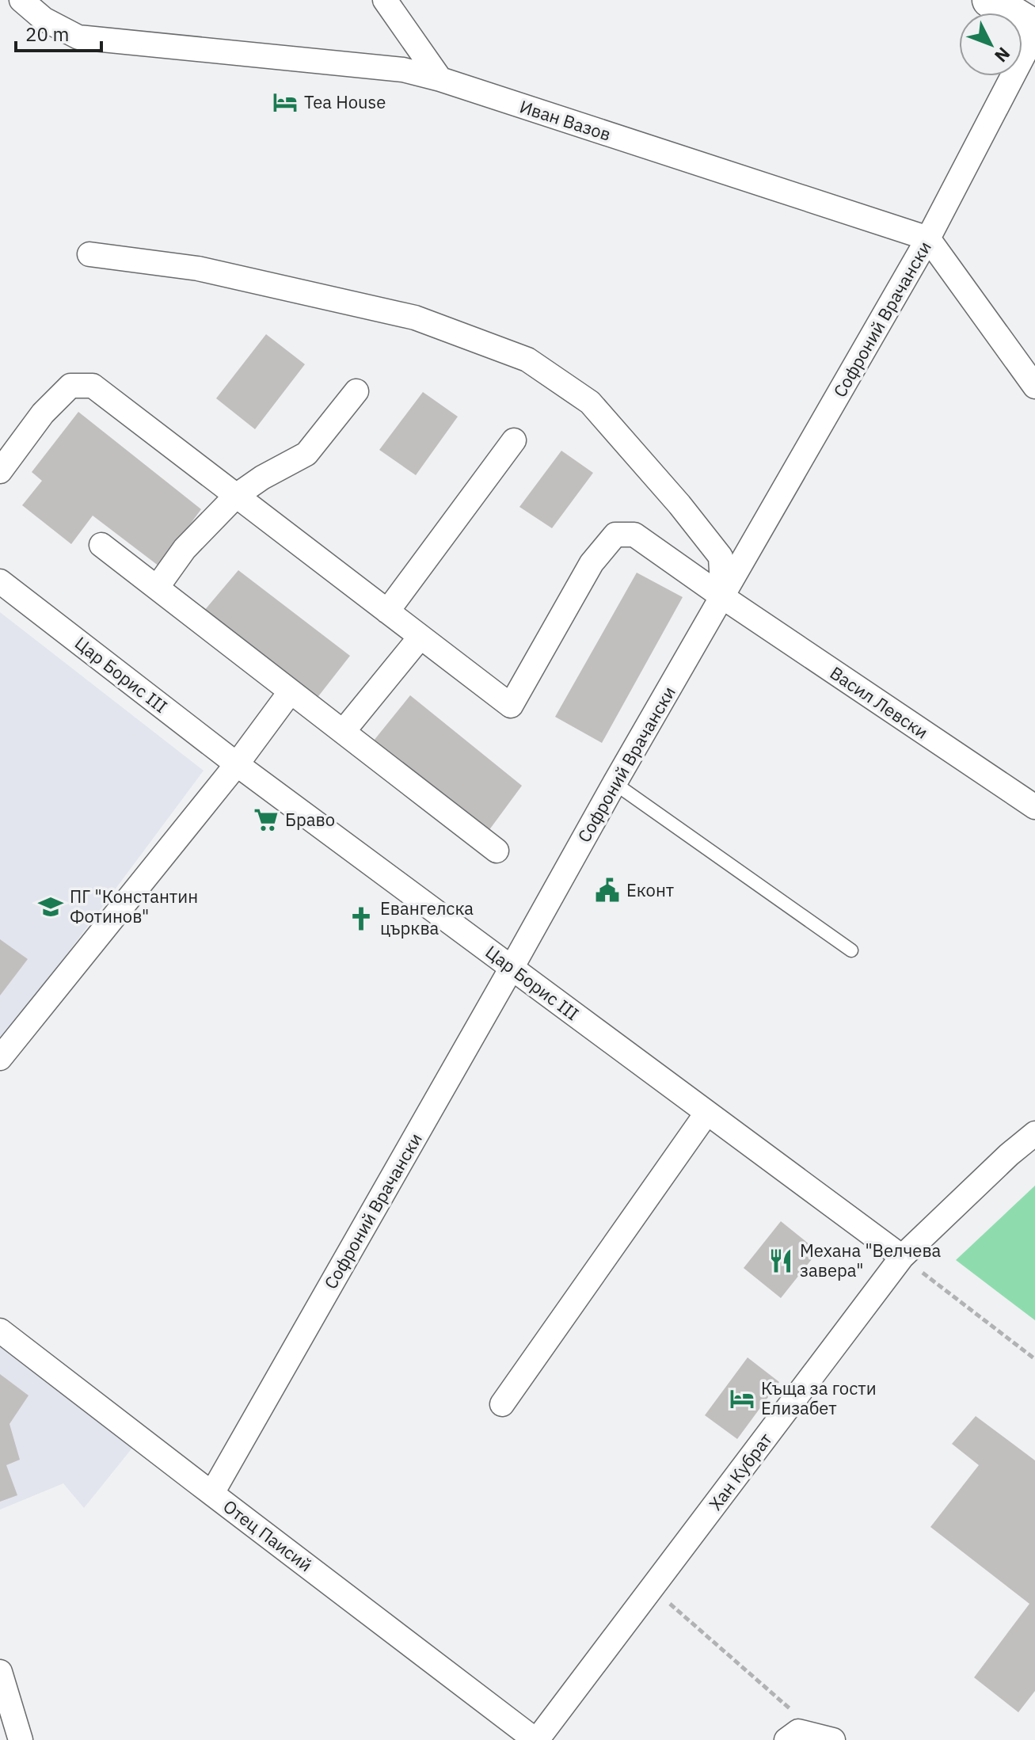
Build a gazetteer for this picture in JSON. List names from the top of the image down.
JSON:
{
  "streets": {
    "street": [
      "Иван Вазов",
      "Софроний Врачански",
      "Цар Борис III",
      "Васил Левски",
      "Хан Кубрат",
      "Отец Паисий"
    ]
  },
  "crossings": [
    ["Иван Вазов", "Софроний Врачански"],
    ["Софроний Врачански", "Цар Борис III"],
    ["Софроний Врачански", "Васил Левски"],
    ["Софроний Врачански", "Отец Паисий"],
    ["Цар Борис III", "Хан Кубрат"],
    ["Хан Кубрат", "Отец Паисий"]
  ],
  "places": {
    "hotel": ["Tea House", "Къща за гости Елизабет"],
    "supermarket": ["Браво"],
    "public building": ["Еконт"],
    "school or university": ["ПГ \"Константин Фотинов\""],
    "church": ["Евангелска църква"],
    "restaurant": ["Механа \"Велчева завера\""]
  },
  "scale_bar": "20 m",
  "north": "bottom right"
}
